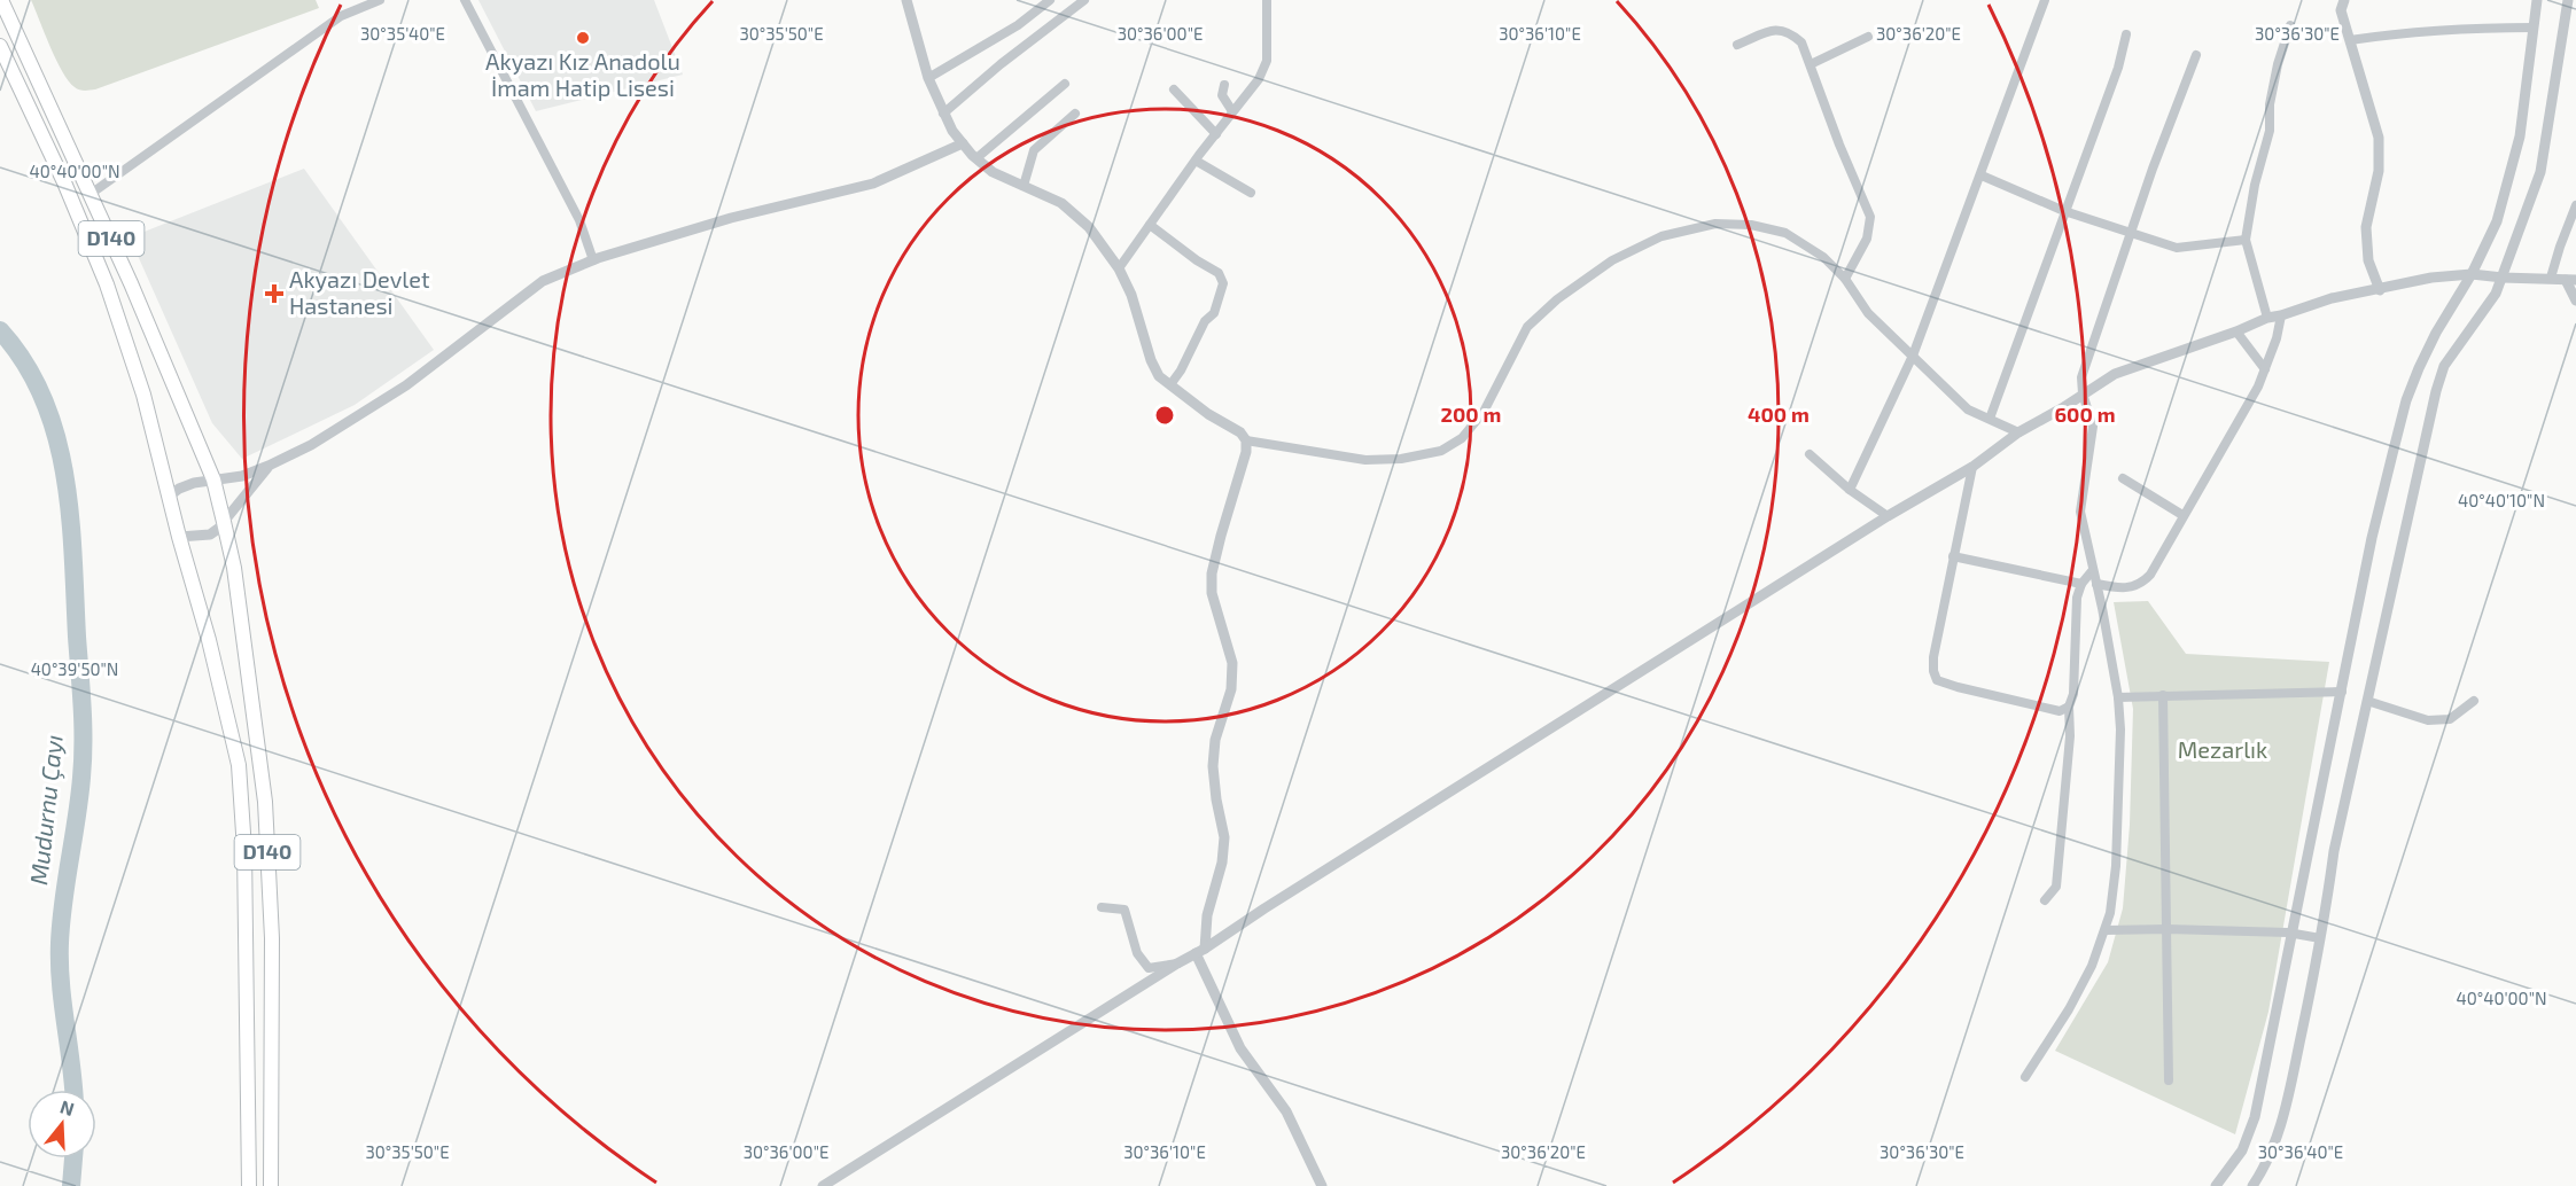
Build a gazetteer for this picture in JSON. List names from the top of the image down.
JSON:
{
  "streets": {
    "highway": ["D140"]
  },
  "water": ["Mudurnu Çayı"],
  "parks": ["Mezarlık"],
  "places": {
    "other": ["Akyazı Kız Anadolu İmam Hatip Lisesi"],
    "health": ["Akyazı Devlet Hastanesi"]
  },
  "north": "top",
  "coordinates": [
    "30°35'40\"E",
    "30°35'50\"E",
    "30°36'00\"E",
    "30°36'10\"E",
    "30°36'20\"E",
    "30°36'30\"E",
    "40°40'00\"N",
    "40°40'10\"N",
    "40°39'50\"N",
    "30°36'40\"E"
  ],
  "rings": ["200 m", "400 m", "600 m"]
}
